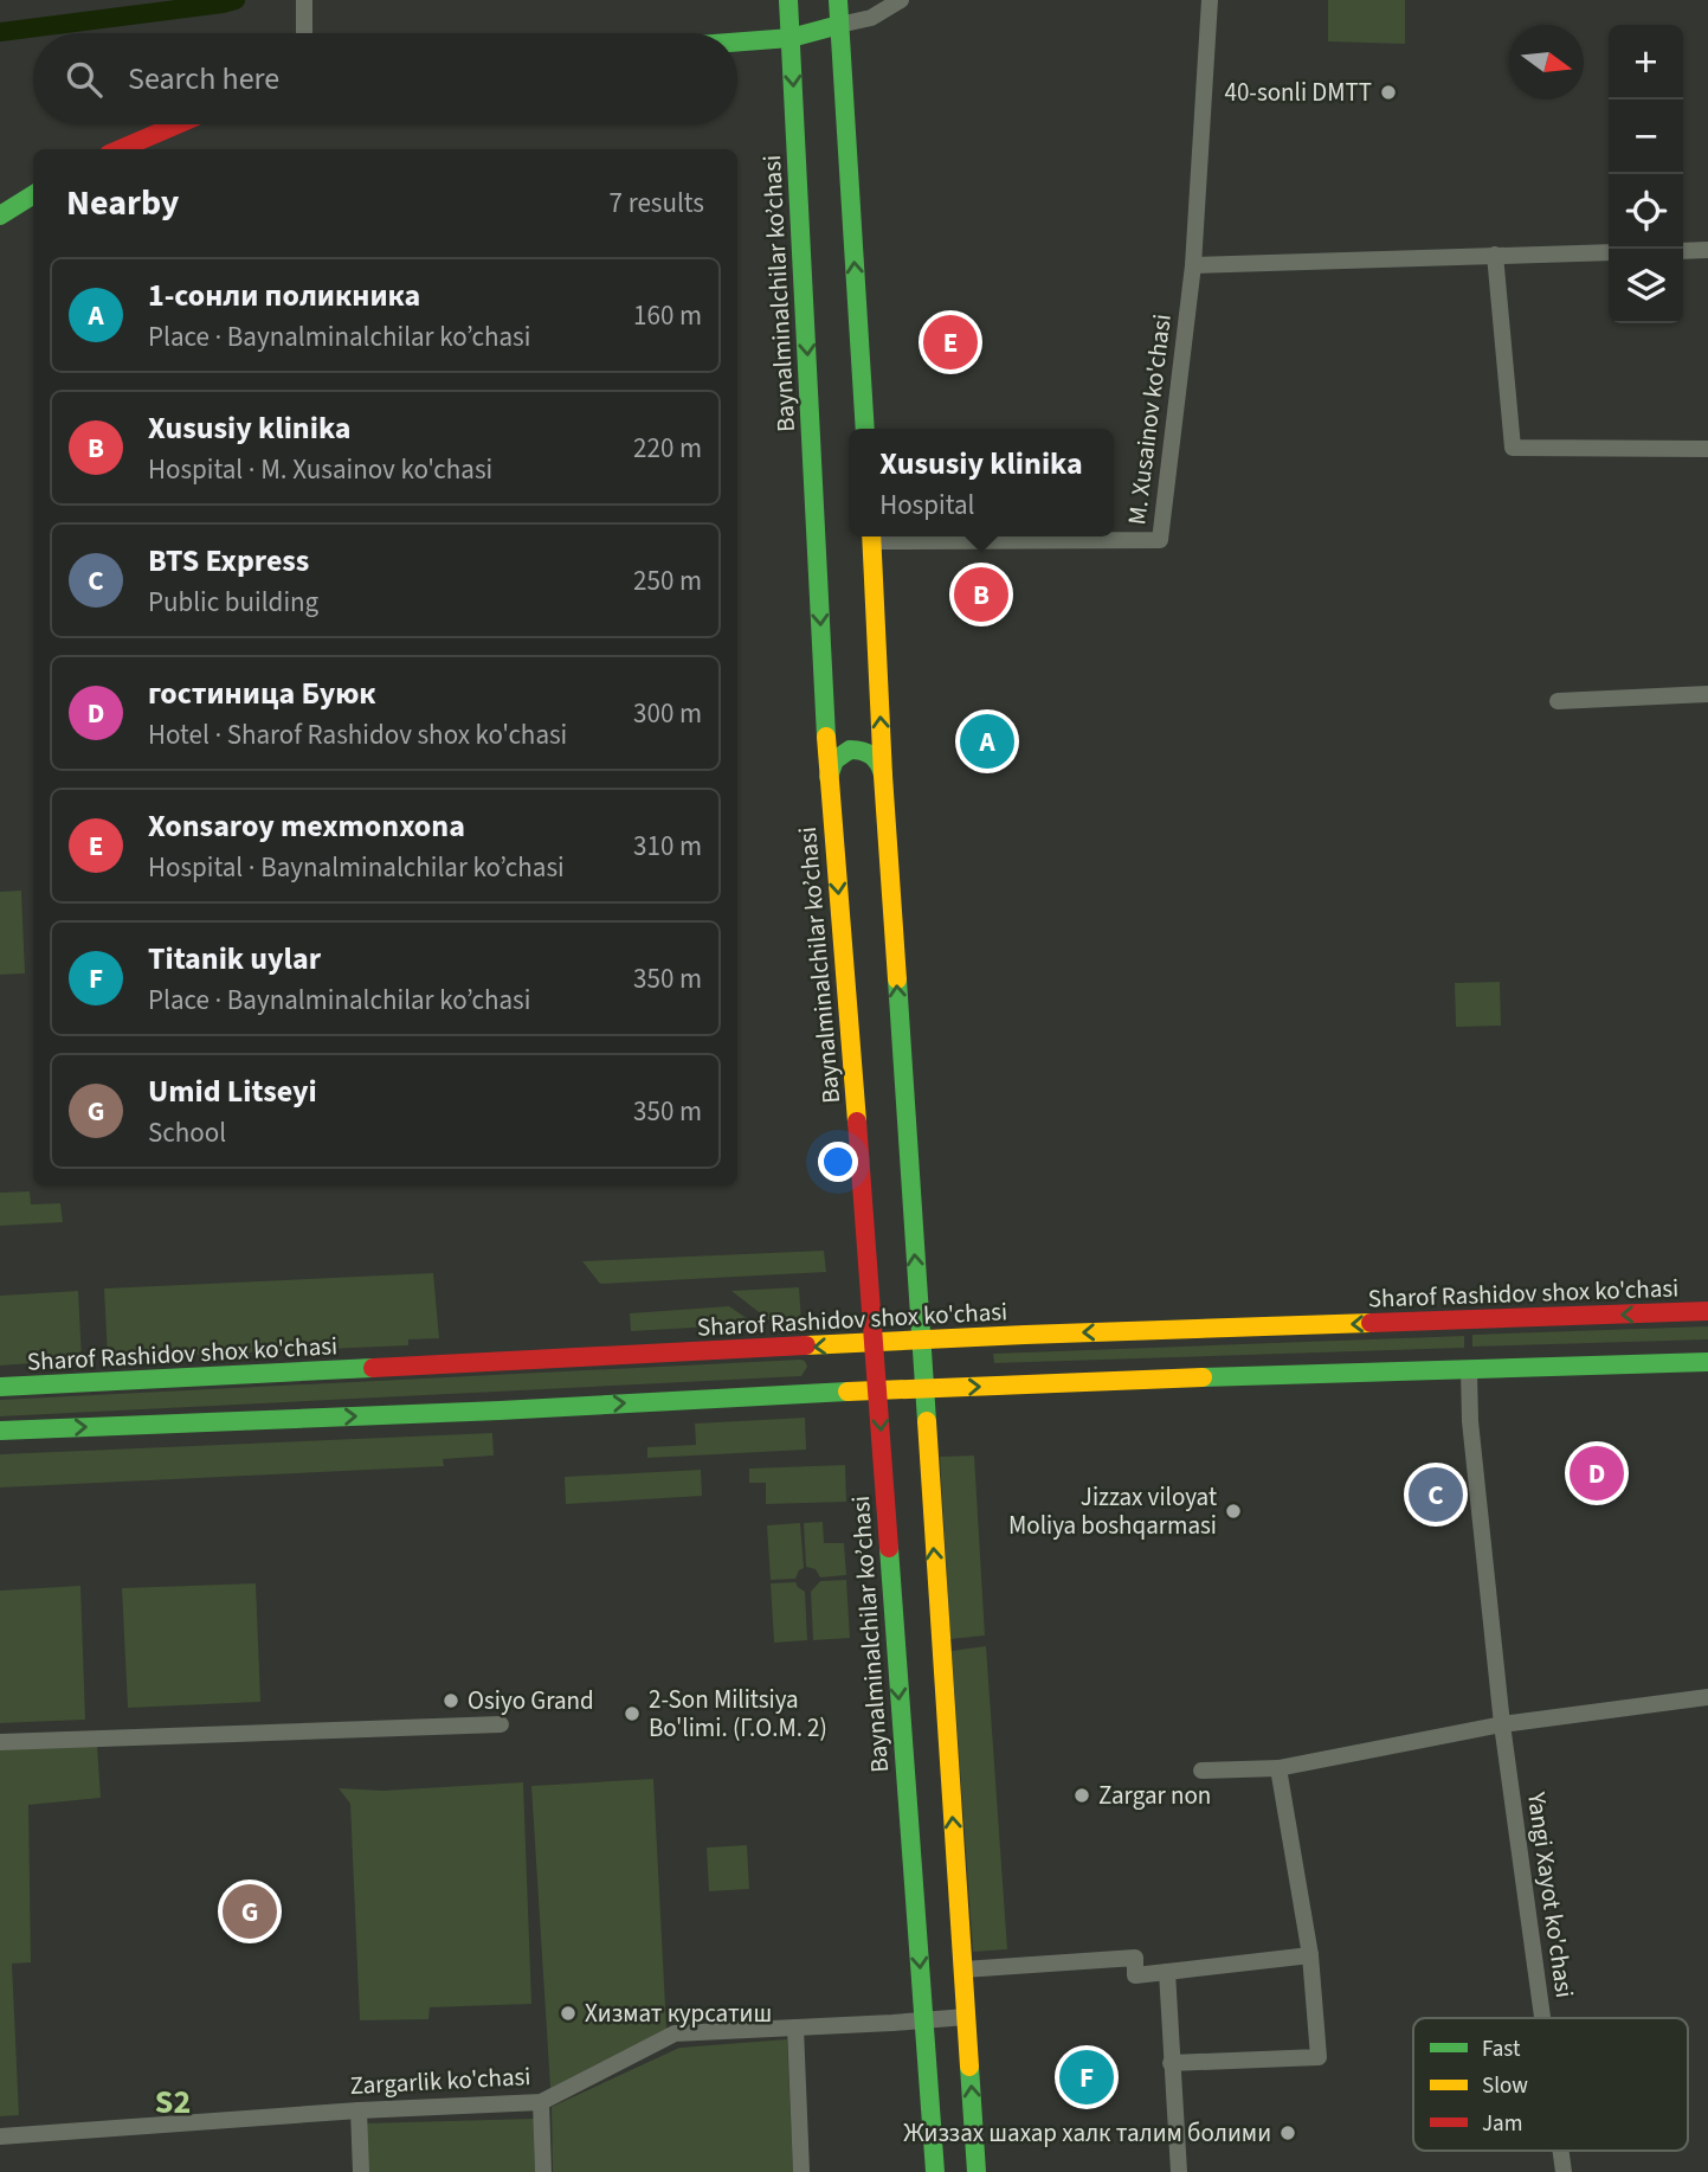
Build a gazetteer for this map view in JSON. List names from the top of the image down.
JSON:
{
  "streets": {
    "main road": ["Baynalminalchilar ko’chasi", "Sharof Rashidov shox ko'chasi"],
    "street": ["M. Xusainov ko'chasi", "Yangi Xayot ko'chasi", "Zargarlik ko'chasi"]
  },
  "crossings": [
    ["Baynalminalchilar ko’chasi", "Sharof Rashidov shox ko'chasi"],
    ["Baynalminalchilar ko’chasi", "Zargarlik ko'chasi"]
  ],
  "districts": ["S2"],
  "places": [
    "40-sonli DMTT",
    "Jizzax viloyat Moliya boshqarmasi",
    "Osiyo Grand",
    "2-Son Militsiya Bo'limi. (Г.О.М. 2)",
    "Zargar non",
    "Хизмат курсатиш",
    "Жиззах шахар халк талим болими"
  ],
  "legend": ["Fast", "Slow", "Jam"],
  "north": "right",
  "page": {
    "map_buttons": ["+", "−"],
    "search": "Search here",
    "heading": ["Nearby", "7 results"],
    "list": [
      {
        "mark": "A",
        "name": "1-сонли поликника",
        "note": "Place · Baynalminalchilar ko’chasi",
        "value": "160 m"
      },
      {
        "mark": "B",
        "name": "Xususiy klinika",
        "note": "Hospital · M. Xusainov ko'chasi",
        "value": "220 m"
      },
      {
        "mark": "C",
        "name": "BTS Express",
        "note": "Public building",
        "value": "250 m"
      },
      {
        "mark": "D",
        "name": "гостиница Буюк",
        "note": "Hotel · Sharof Rashidov shox ko'chasi",
        "value": "300 m"
      },
      {
        "mark": "E",
        "name": "Xonsaroy mexmonxona",
        "note": "Hospital · Baynalminalchilar ko’chasi",
        "value": "310 m"
      },
      {
        "mark": "F",
        "name": "Titanik uylar",
        "note": "Place · Baynalminalchilar ko’chasi",
        "value": "350 m"
      },
      {
        "mark": "G",
        "name": "Umid Litseyi",
        "note": "School",
        "value": "350 m"
      }
    ],
    "pins": [
      "E",
      "B",
      "A",
      "D",
      "C",
      "G",
      "F"
    ],
    "popup": ["Xususiy klinika", "Hospital"]
  }
}
